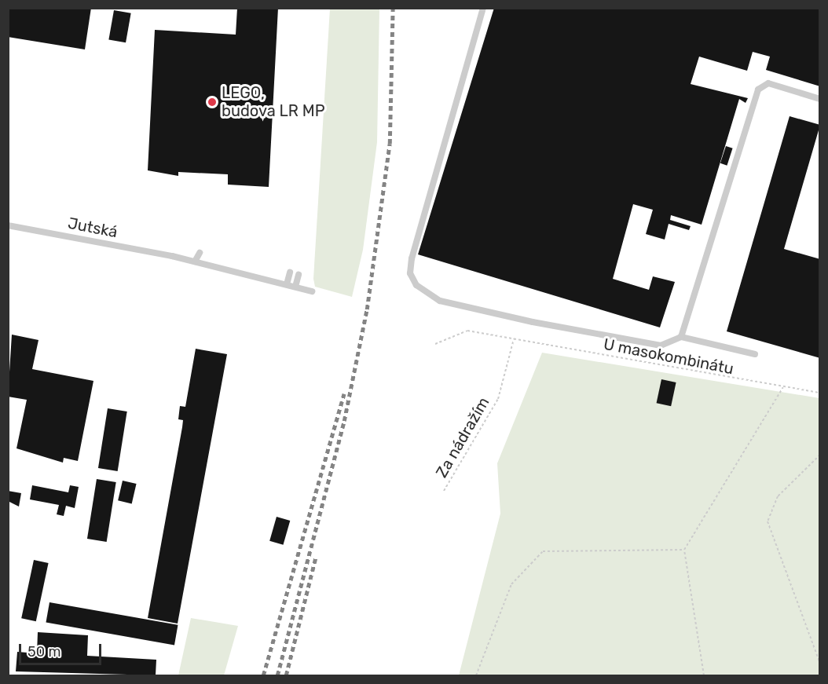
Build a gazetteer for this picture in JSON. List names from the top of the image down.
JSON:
{
  "streets": {
    "lane": ["Jutská"],
    "path": ["U masokombinátu", "Za nádražím"]
  },
  "crossings": [
    ["U masokombinátu", "Za nádražím"]
  ],
  "places": ["LEGO, budova LR MP"],
  "scale_bar": "50 m"
}
